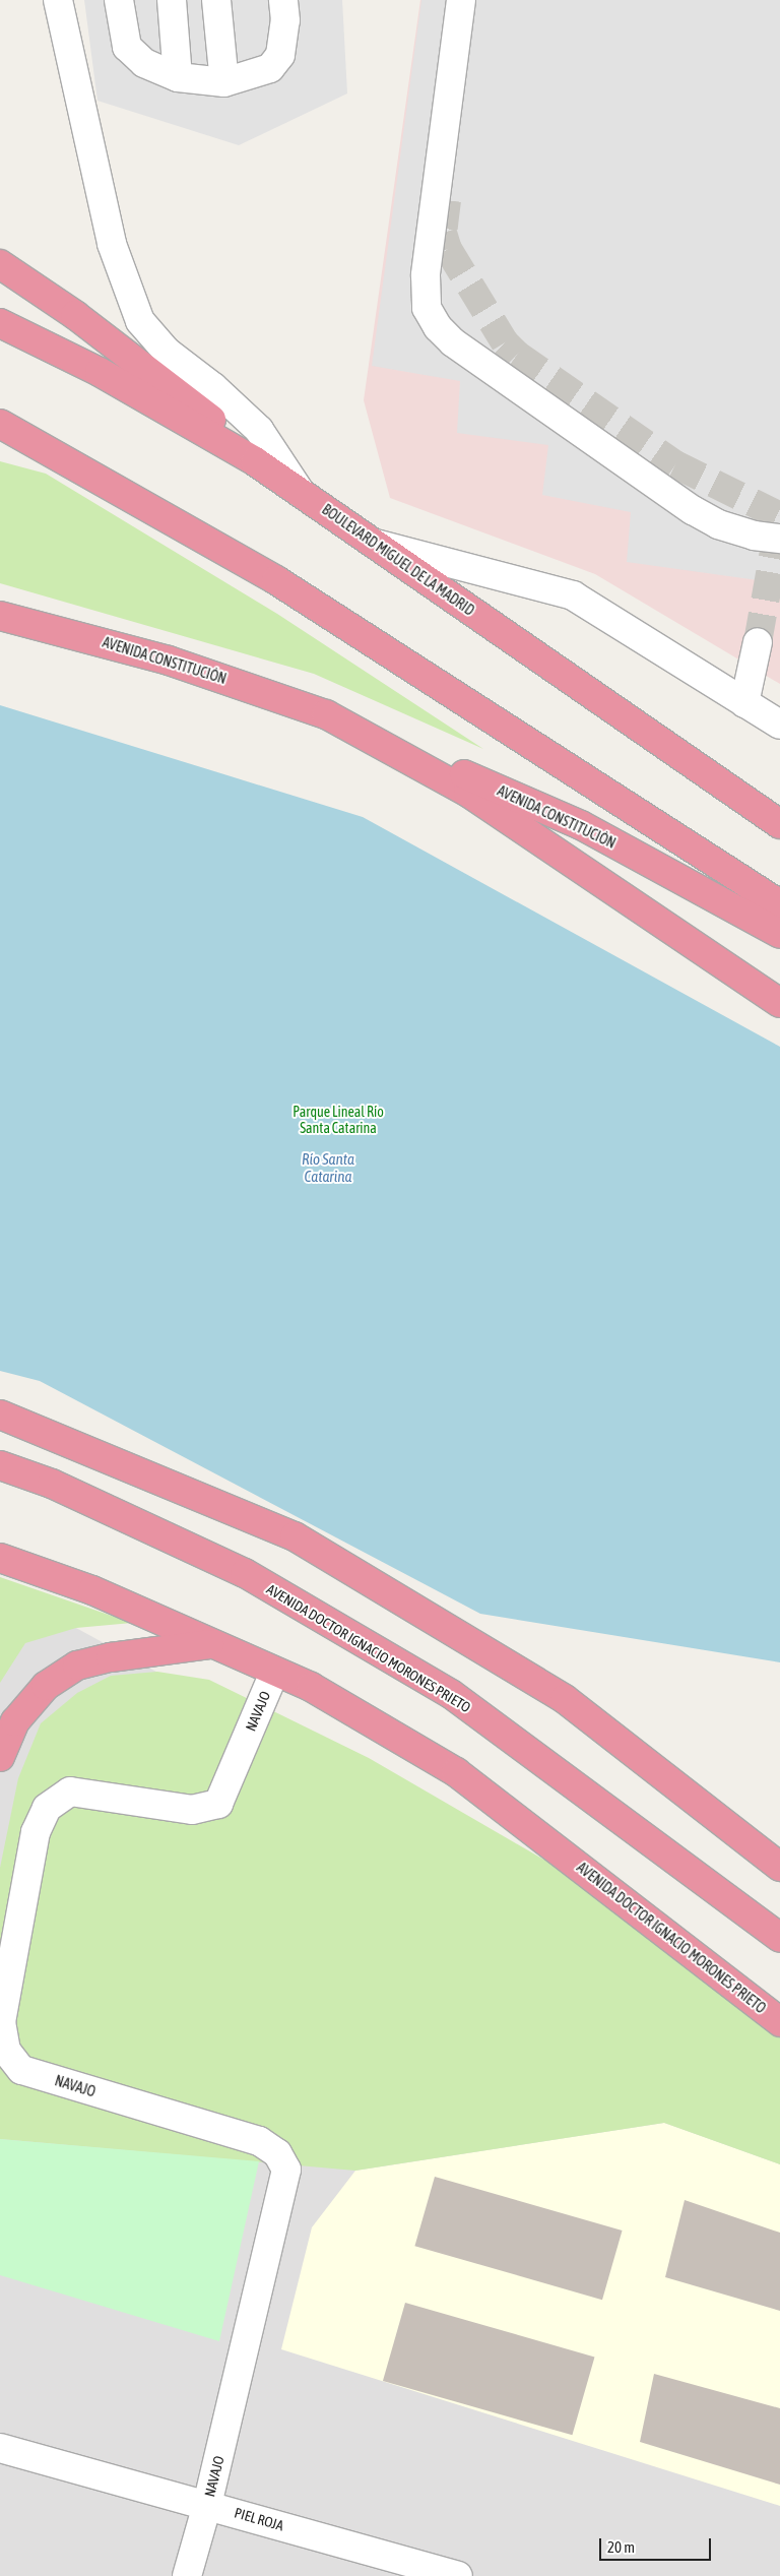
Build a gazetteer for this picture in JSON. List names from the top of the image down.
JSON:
{
  "streets": {
    "highway": ["BOULEVARD MIGUEL DE LA MADRID", "AVENIDA CONSTITUCIÓN", "AVENIDA DOCTOR IGNACIO MORONES PRIETO"],
    "street": ["NAVAJO", "PIEL ROJA"]
  },
  "crossings": [
    ["AVENIDA DOCTOR IGNACIO MORONES PRIETO", "NAVAJO"],
    ["NAVAJO", "PIEL ROJA"]
  ],
  "water": ["Río Santa Catarina"],
  "parks": ["Parque Lineal Río Santa Catarina"],
  "scale_bar": "20 m"
}
